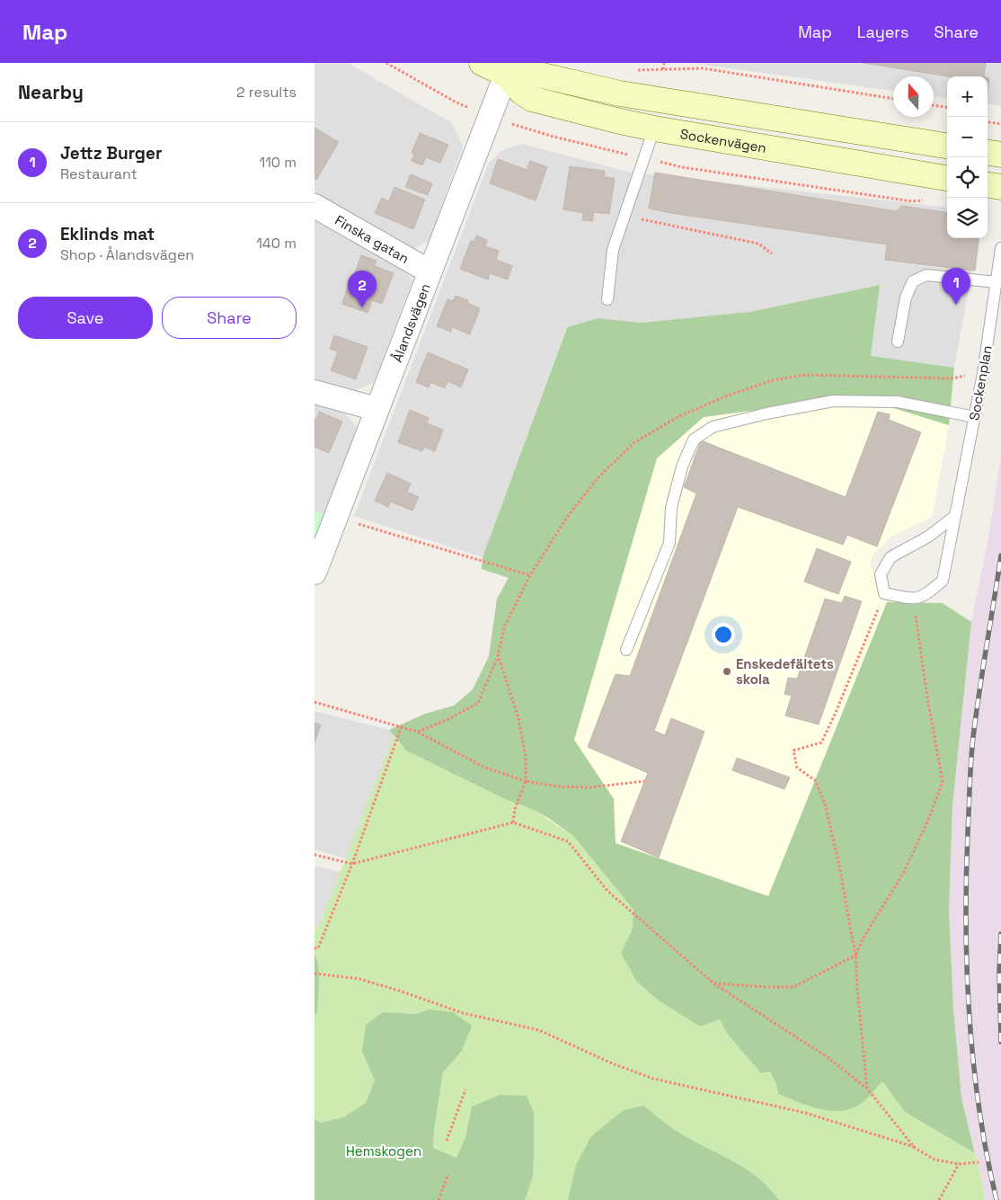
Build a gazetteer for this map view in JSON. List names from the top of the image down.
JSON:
{
  "streets": {
    "street": ["Sockenvägen", "Finska gatan", "Ålandsvägen"],
    "lane": ["Sockenplan"]
  },
  "crossings": [
    ["Sockenvägen", "Ålandsvägen"],
    ["Finska gatan", "Ålandsvägen"]
  ],
  "parks": ["Hemskogen"],
  "places": ["Enskedefältets skola"],
  "north": "top",
  "page": {
    "header": "Map",
    "nav": ["Map", "Layers", "Share"],
    "heading": ["Nearby", "2 results"],
    "map_buttons": ["+", "−"],
    "list": [
      {
        "mark": "1",
        "name": "Jettz Burger",
        "note": "Restaurant",
        "value": "110 m"
      },
      {
        "mark": "2",
        "name": "Eklinds mat",
        "note": "Shop · Ålandsvägen",
        "value": "140 m"
      }
    ],
    "pins": ["1", "2"],
    "buttons": ["Save", "Share"]
  }
}
